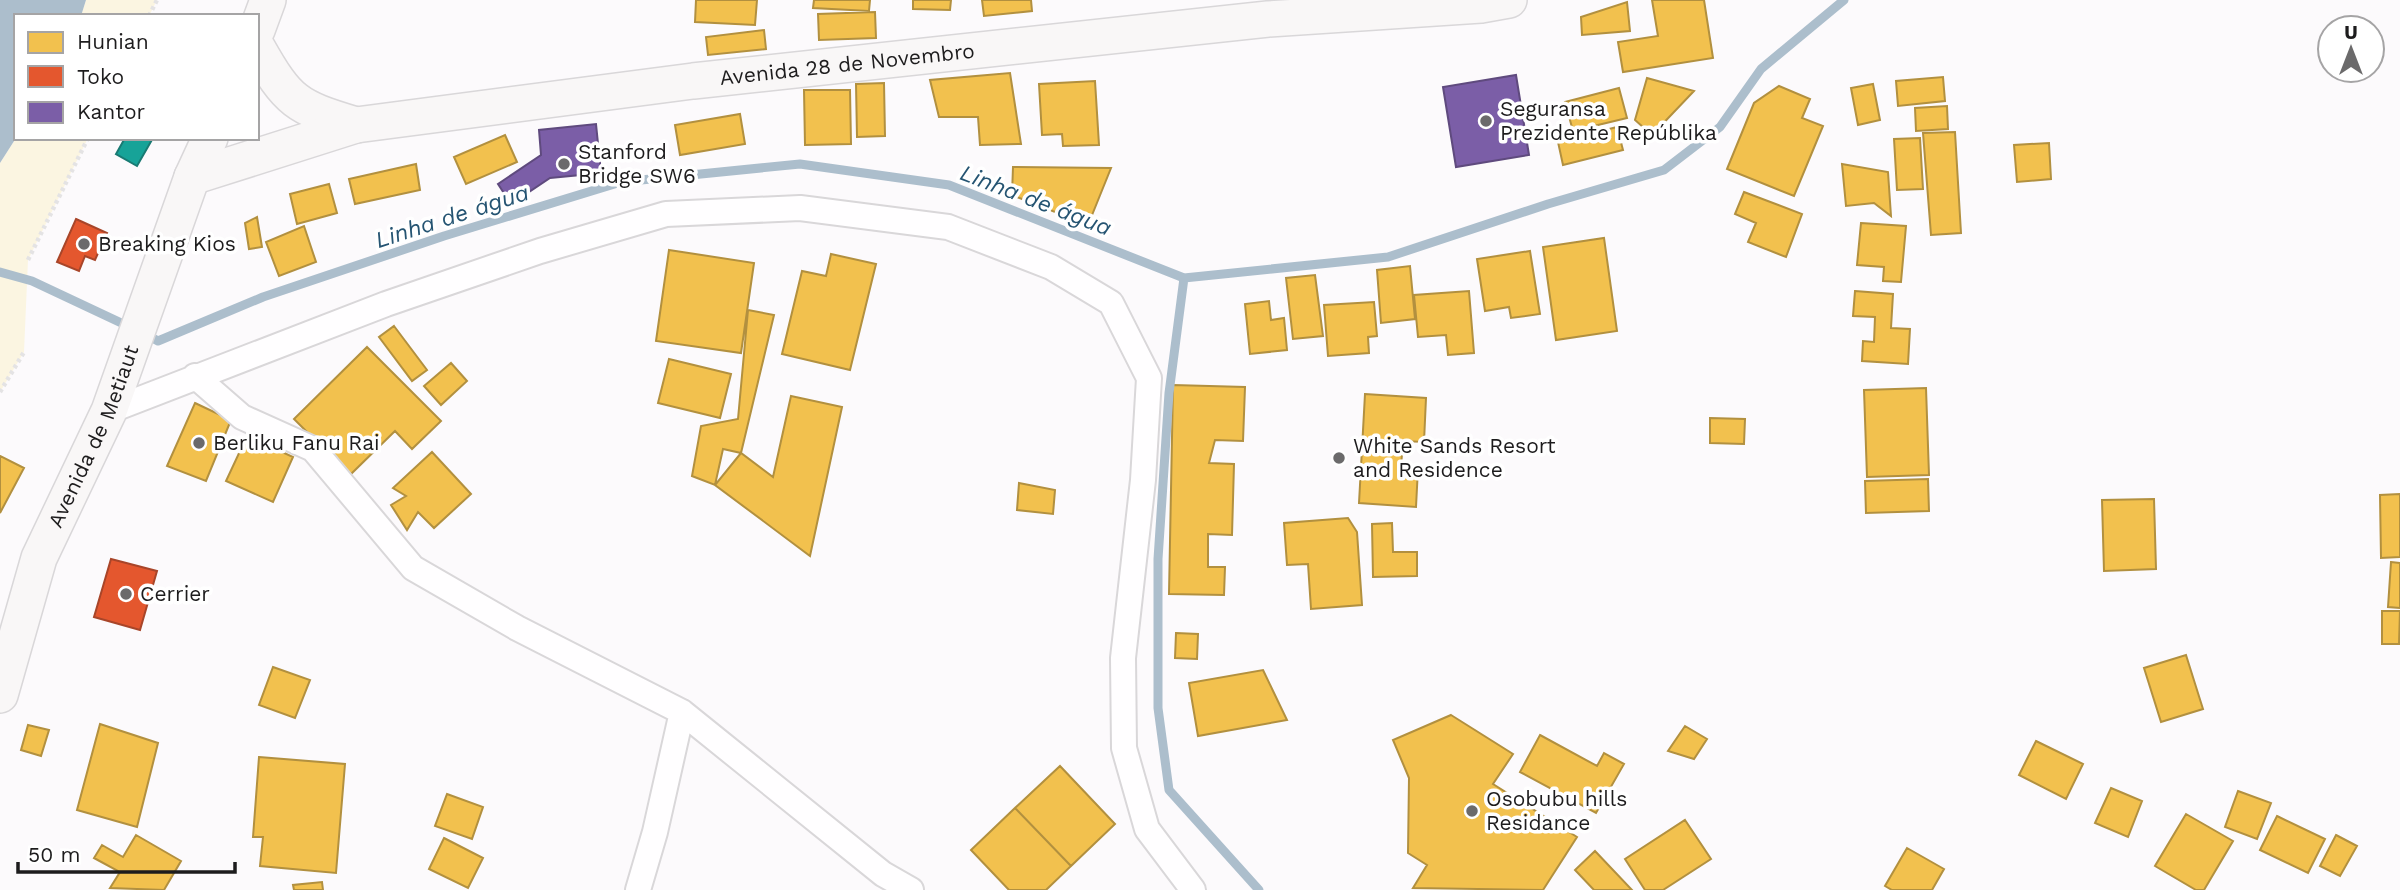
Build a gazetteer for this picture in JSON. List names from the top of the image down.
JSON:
{
  "streets": {
    "main road": ["Avenida 28 de Novembro", "Avenida de Metiaut"]
  },
  "crossings": [
    ["Avenida 28 de Novembro", "Avenida de Metiaut"]
  ],
  "water": ["Linha de água"],
  "places": [
    "Seguransa Prezidente Repúblika",
    "Stanford Bridge SW6",
    "Breaking Kios",
    "Berliku Fanu Rai",
    "White Sands Resort and Residence",
    "Cerrier",
    "Osobubu hills Residance"
  ],
  "legend": ["Hunian", "Toko", "Kantor"],
  "scale_bar": "50 m",
  "north": "top"
}
